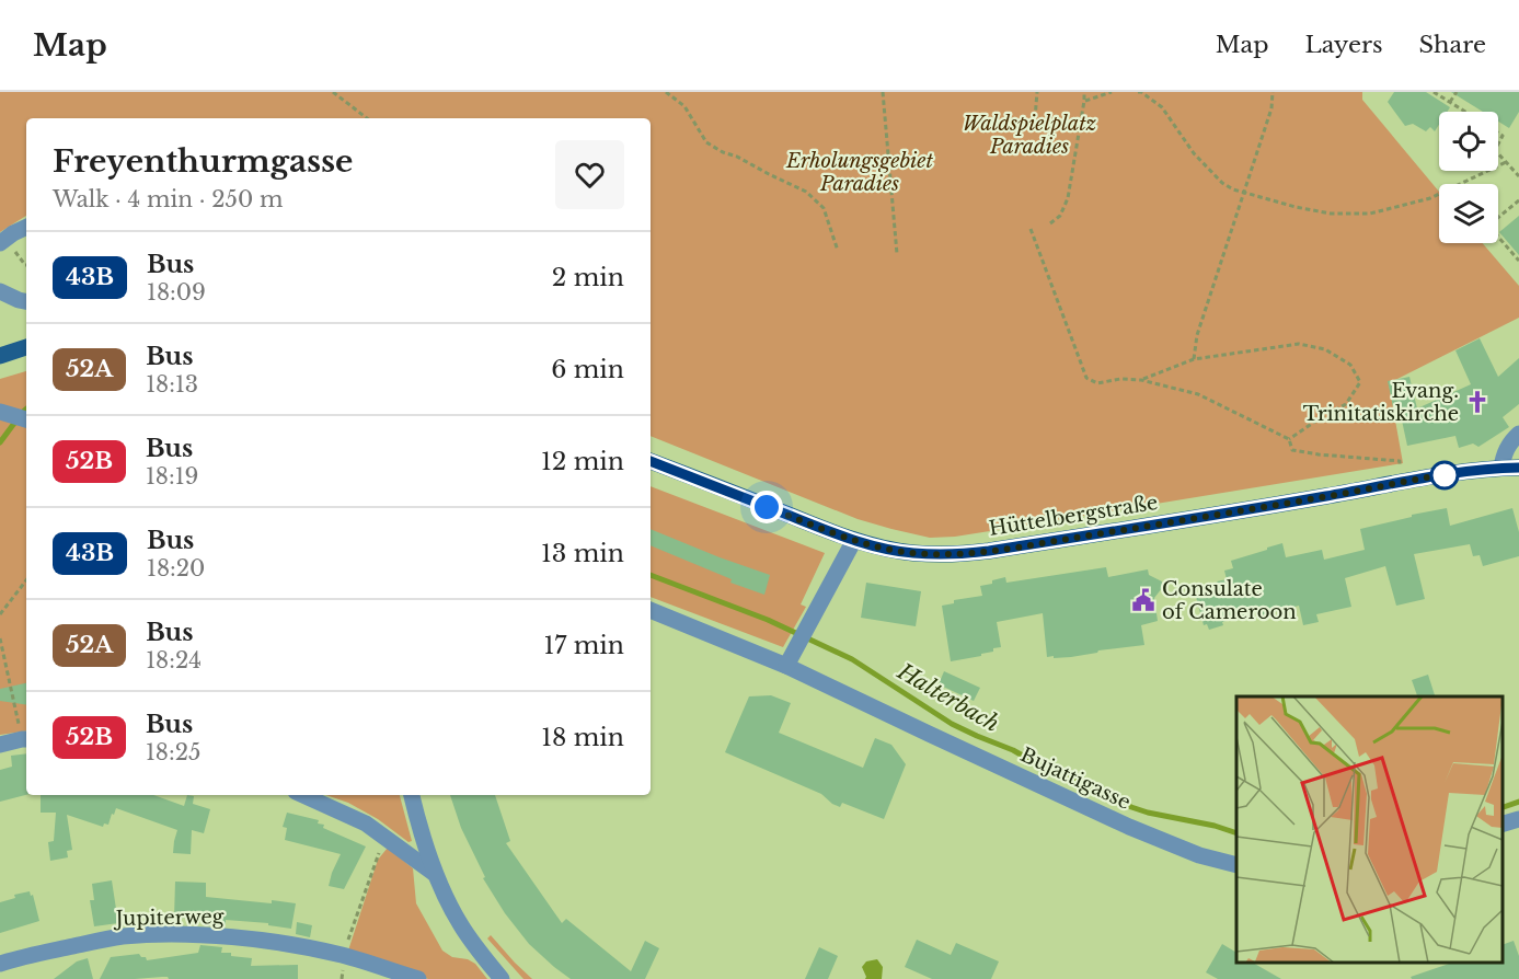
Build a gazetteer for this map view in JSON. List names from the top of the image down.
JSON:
{
  "streets": {
    "main road": ["Hüttelbergstraße"],
    "street": ["Bujattigasse", "Jupiterweg"]
  },
  "water": ["Halterbach"],
  "parks": ["Waldspielplatz Paradies", "Erholungsgebiet Paradies"],
  "places": {
    "church": ["Evang. Trinitatiskirche"],
    "public building": ["Consulate of Cameroon"]
  },
  "lines": ["bus line 43B"],
  "page": {
    "header": "Map",
    "nav": ["Map", "Layers", "Share"],
    "heading": ["Freyenthurmgasse", "Walk · 4 min · 250 m"],
    "list": [
      {
        "mark": "43B",
        "name": "Bus",
        "note": "18:09",
        "value": "2 min"
      },
      {
        "mark": "52A",
        "name": "Bus",
        "note": "18:13",
        "value": "6 min"
      },
      {
        "mark": "52B",
        "name": "Bus",
        "note": "18:19",
        "value": "12 min"
      },
      {
        "mark": "43B",
        "name": "Bus",
        "note": "18:20",
        "value": "13 min"
      },
      {
        "mark": "52A",
        "name": "Bus",
        "note": "18:24",
        "value": "17 min"
      },
      {
        "mark": "52B",
        "name": "Bus",
        "note": "18:25",
        "value": "18 min"
      }
    ]
  }
}
